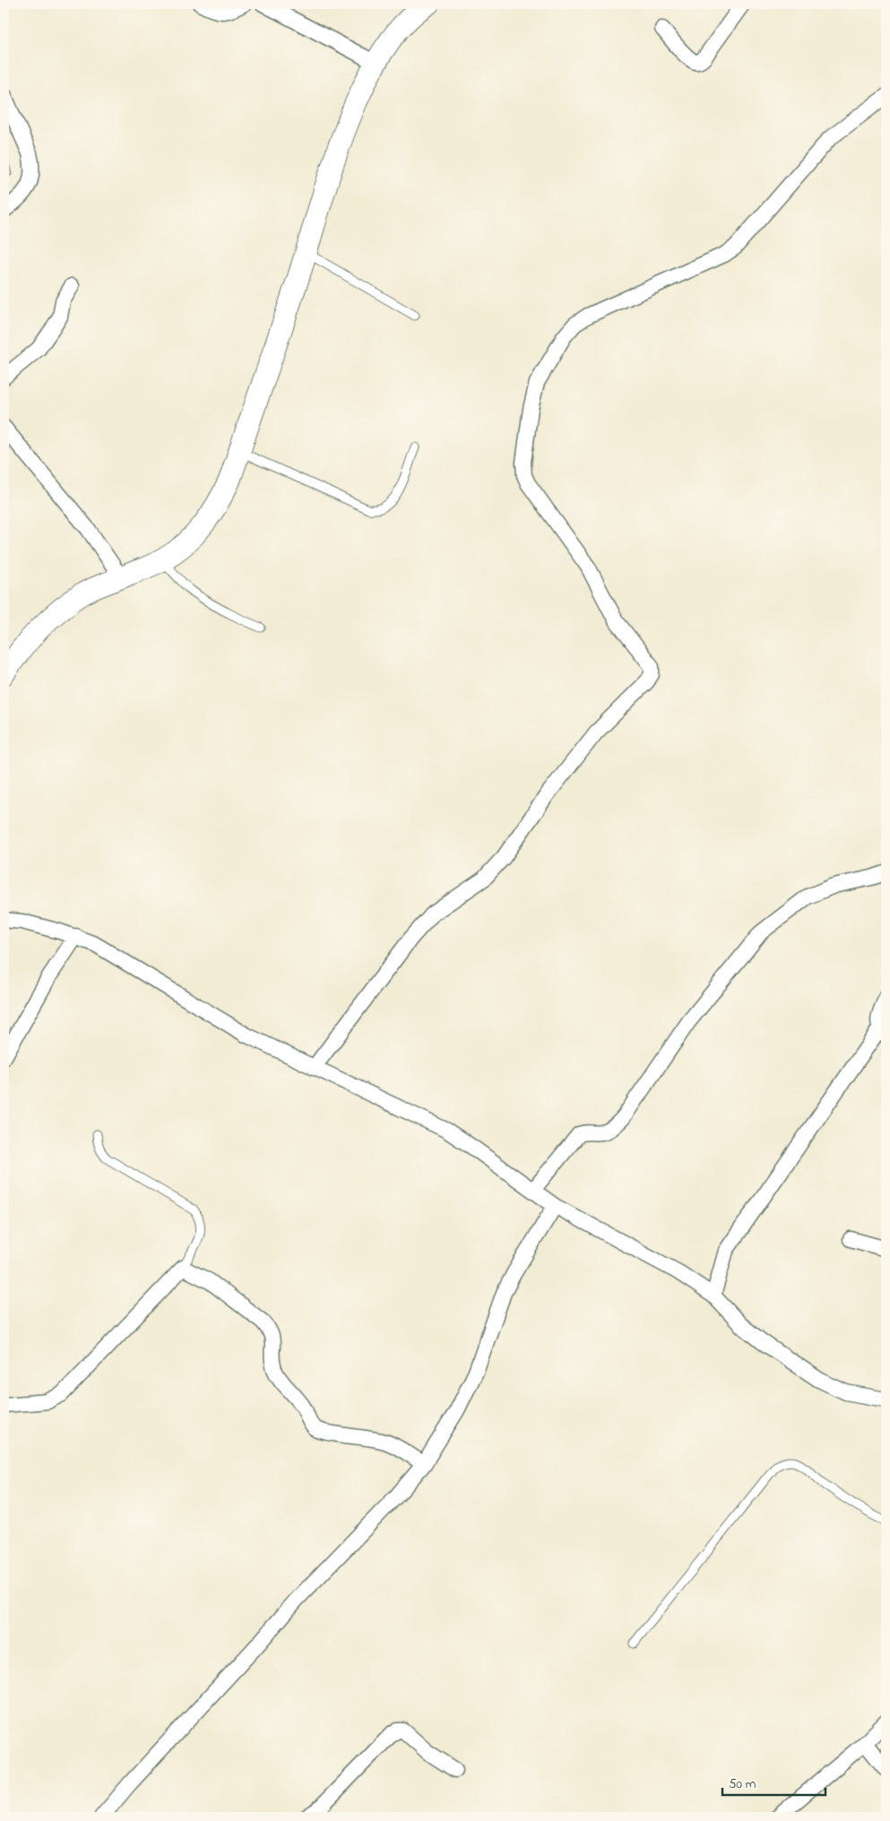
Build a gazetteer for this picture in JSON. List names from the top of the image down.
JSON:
{
  "scale_bar": "50 m"
}
